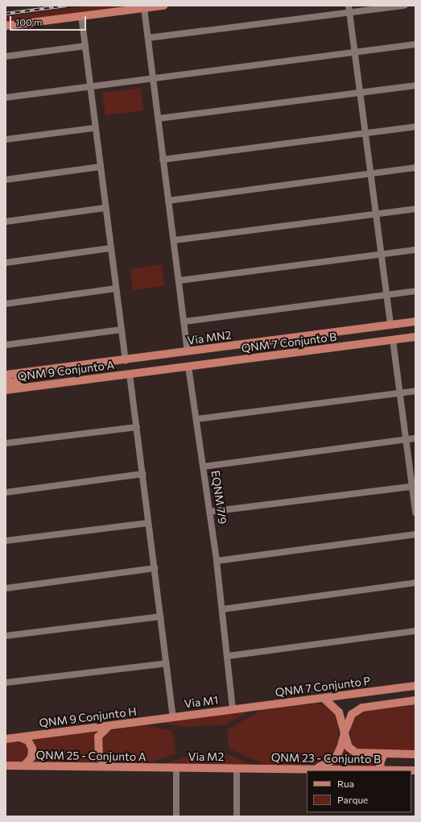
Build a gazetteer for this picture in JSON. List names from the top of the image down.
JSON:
{
  "streets": {
    "main road": [
      "Via MN2",
      "QNM 7 Conjunto B",
      "QNM 9 Conjunto A",
      "QNM 7 Conjunto P",
      "Via M1",
      "QNM 9 Conjunto H",
      "QNM 25 - Conjunto A",
      "Via M2",
      "QNM 23 - Conjunto B"
    ],
    "street": ["EQNM 7/9"]
  },
  "crossings": [
    ["QNM 7 Conjunto B", "EQNM 7/9"],
    ["EQNM 7/9", "QNM 7 Conjunto P"],
    ["EQNM 7/9", "Via M1"],
    ["QNM 7 Conjunto P", "Via M1"],
    ["Via M1", "QNM 9 Conjunto H"],
    ["QNM 25 - Conjunto A", "Via M2"],
    ["Via M2", "QNM 23 - Conjunto B"]
  ],
  "legend": ["Rua", "Parque"],
  "scale_bar": "100 m"
}
